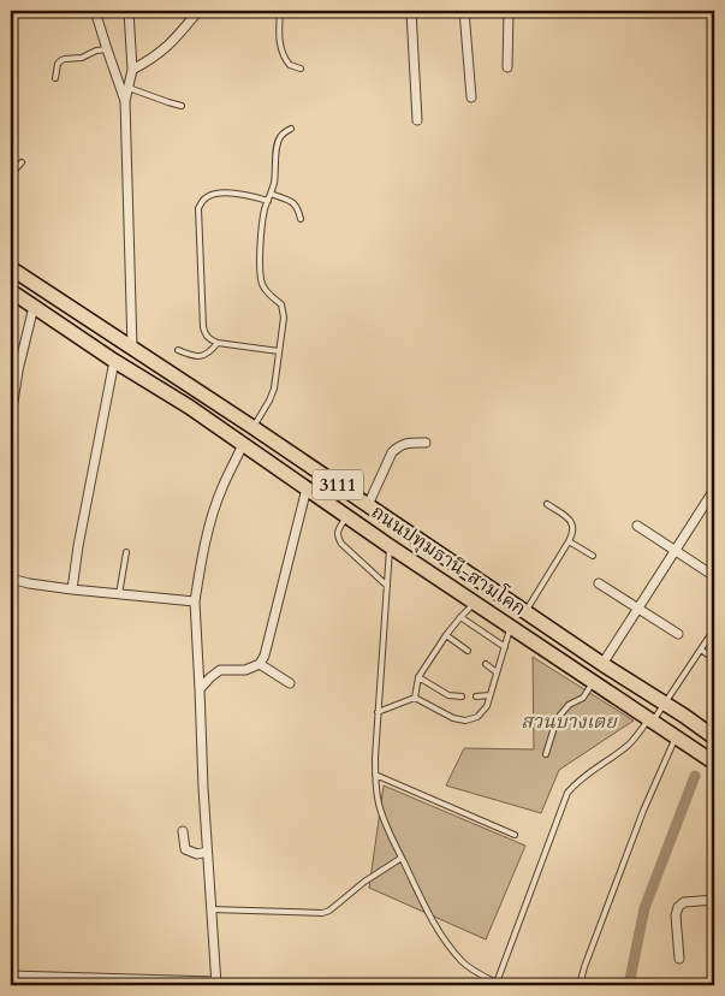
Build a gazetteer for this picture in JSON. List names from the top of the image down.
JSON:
{
  "streets": {
    "main road": ["3111", "ถนนปทุมธานี-สามโคก"]
  },
  "parks": ["สวนบางเตย"]
}
